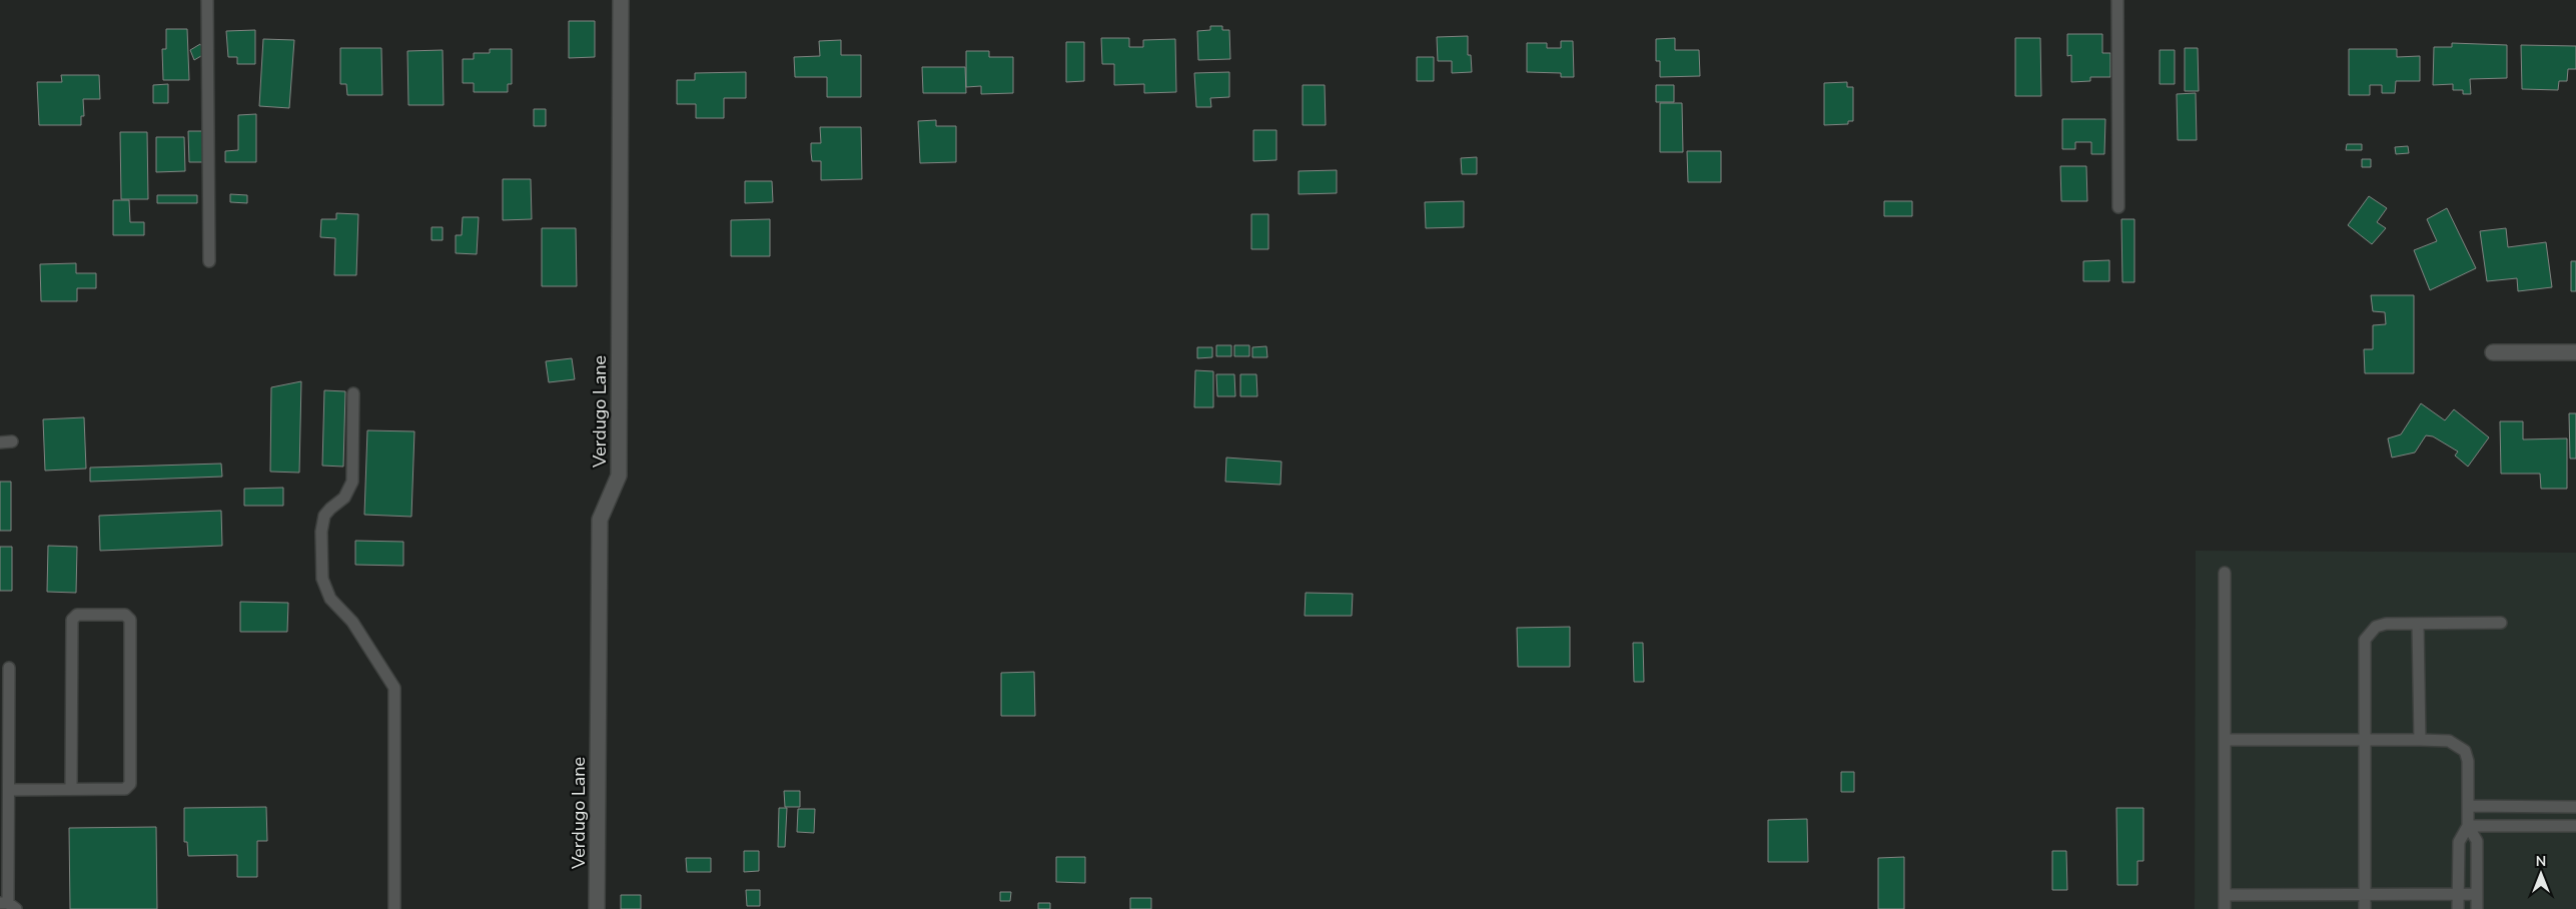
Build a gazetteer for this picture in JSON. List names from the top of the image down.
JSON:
{
  "streets": {
    "street": ["Verdugo Lane"]
  },
  "north": "top"
}
